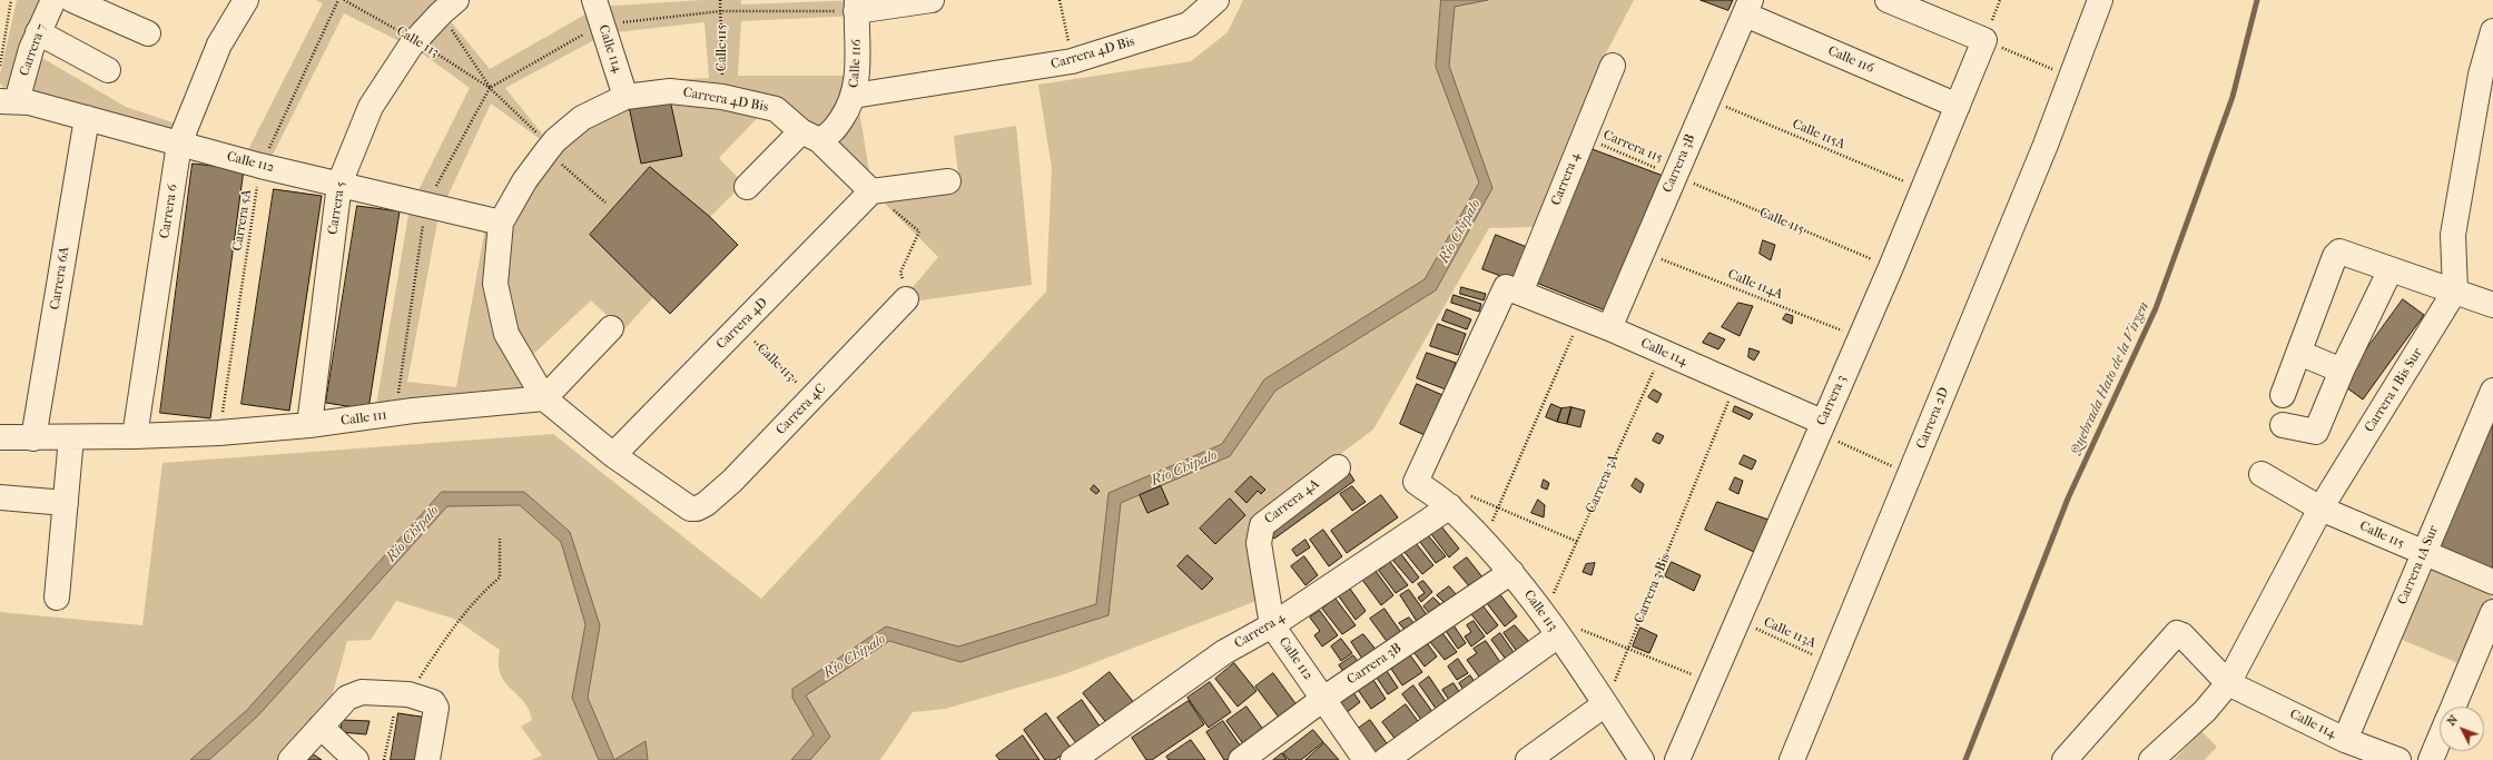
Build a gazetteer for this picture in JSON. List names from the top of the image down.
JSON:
{
  "streets": {
    "street": [
      "Calle 113",
      "Calle 115",
      "Calle 114",
      "Carrera 7",
      "Carrera 4D Bis",
      "Calle 116",
      "Calle 112",
      "Carrera 3B",
      "Carrera 4",
      "Carrera 5",
      "Carrera 6",
      "Carrera 6A",
      "Carrera 4D",
      "Carrera 1 Bis Sur",
      "Carrera 3",
      "Carrera 4C",
      "Calle 111",
      "Carrera 2D",
      "Carrera 4A",
      "Carrera 1A Sur"
    ],
    "path": [
      "Calle 115A",
      "Carrera 115",
      "Carrera 5A",
      "Calle 114A",
      "Carrera 3A",
      "Carrera 3 Bis",
      "Calle 113A"
    ]
  },
  "crossings": [
    ["Calle 113", "Carrera 4D Bis"],
    ["Calle 113", "Carrera 3B"],
    ["Calle 113", "Carrera 4"],
    ["Calle 113", "Carrera 5"],
    ["Calle 113", "Carrera 4D"],
    ["Calle 113", "Carrera 4C"],
    ["Calle 113", "Carrera 3A"],
    ["Calle 113", "Carrera 3 Bis"],
    ["Calle 115", "Carrera 4D Bis"],
    ["Calle 115", "Carrera 115"],
    ["Calle 115", "Carrera 3B"],
    ["Calle 115", "Carrera 1 Bis Sur"],
    ["Calle 115", "Carrera 3"],
    ["Calle 115", "Carrera 1A Sur"],
    ["Calle 114", "Carrera 4D Bis"],
    ["Calle 114", "Carrera 3B"],
    ["Calle 114", "Carrera 4"],
    ["Calle 114", "Carrera 1 Bis Sur"],
    ["Calle 114", "Carrera 3"],
    ["Calle 114", "Carrera 3A"],
    ["Calle 114", "Carrera 1A Sur"],
    ["Calle 114", "Carrera 3 Bis"],
    ["Carrera 7", "Calle 112"],
    ["Carrera 4D Bis", "Calle 116"],
    ["Carrera 4D Bis", "Calle 112"],
    ["Carrera 4D Bis", "Carrera 4D"],
    ["Carrera 4D Bis", "Calle 111"],
    ["Calle 116", "Carrera 3B"],
    ["Calle 116", "Carrera 3"],
    ["Calle 115A", "Carrera 3B"],
    ["Calle 115A", "Carrera 3"],
    ["Carrera 115", "Carrera 3B"],
    ["Carrera 115", "Carrera 4"],
    ["Calle 112", "Carrera 3B"],
    ["Calle 112", "Carrera 4"],
    ["Calle 112", "Carrera 5"],
    ["Calle 112", "Carrera 6"],
    ["Calle 112", "Carrera 5A"],
    ["Calle 112", "Carrera 6A"],
    ["Calle 112", "Carrera 4A"],
    ["Carrera 3B", "Calle 114A"],
    ["Carrera 5", "Calle 111"],
    ["Carrera 6", "Calle 111"],
    ["Carrera 5A", "Calle 111"],
    ["Carrera 6A", "Calle 111"],
    ["Calle 114A", "Carrera 3"],
    ["Carrera 4D", "Carrera 4C"],
    ["Carrera 3", "Calle 113A"],
    ["Carrera 2D", "Calle 113A"]
  ],
  "water": ["Río Chipalo", "Quebrada Hato de la Virgen"],
  "north": "top left"
}
